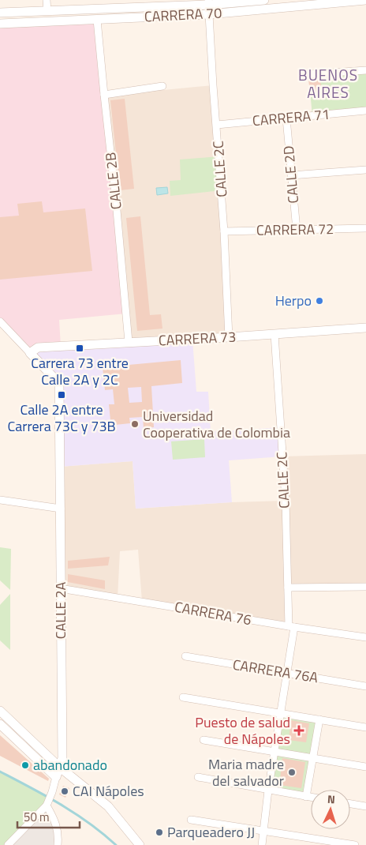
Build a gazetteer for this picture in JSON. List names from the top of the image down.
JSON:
{
  "streets": {
    "street": [
      "CARRERA 70",
      "CARRERA 71",
      "CALLE 2C",
      "CALLE 2D",
      "CALLE 2B",
      "CARRERA 72",
      "CARRERA 73",
      "CALLE 2A",
      "CARRERA 76",
      "CARRERA 76A"
    ]
  },
  "crossings": [
    ["CARRERA 70", "CALLE 2C"],
    ["CARRERA 70", "CALLE 2B"],
    ["CARRERA 71", "CALLE 2C"],
    ["CARRERA 71", "CALLE 2D"],
    ["CALLE 2C", "CARRERA 72"],
    ["CALLE 2C", "CARRERA 73"],
    ["CALLE 2C", "CARRERA 76"],
    ["CALLE 2C", "CARRERA 76A"],
    ["CALLE 2D", "CARRERA 72"],
    ["CALLE 2B", "CARRERA 73"],
    ["CARRERA 73", "CALLE 2A"],
    ["CALLE 2A", "CARRERA 76"]
  ],
  "districts": ["BUENOS AIRES"],
  "places": {
    "other": [
      "Herpo",
      "Universidad Cooperativa de Colombia",
      "abandonado",
      "Maria madre del salvador",
      "CAI Nápoles",
      "Parqueadero JJ"
    ],
    "transit": ["Carrera 73 entre Calle 2A y 2C", "Calle 2A entre Carrera 73C y 73B"],
    "health": ["Puesto de salud de Nápoles"]
  },
  "scale_bar": "50 m",
  "north": "top"
}
